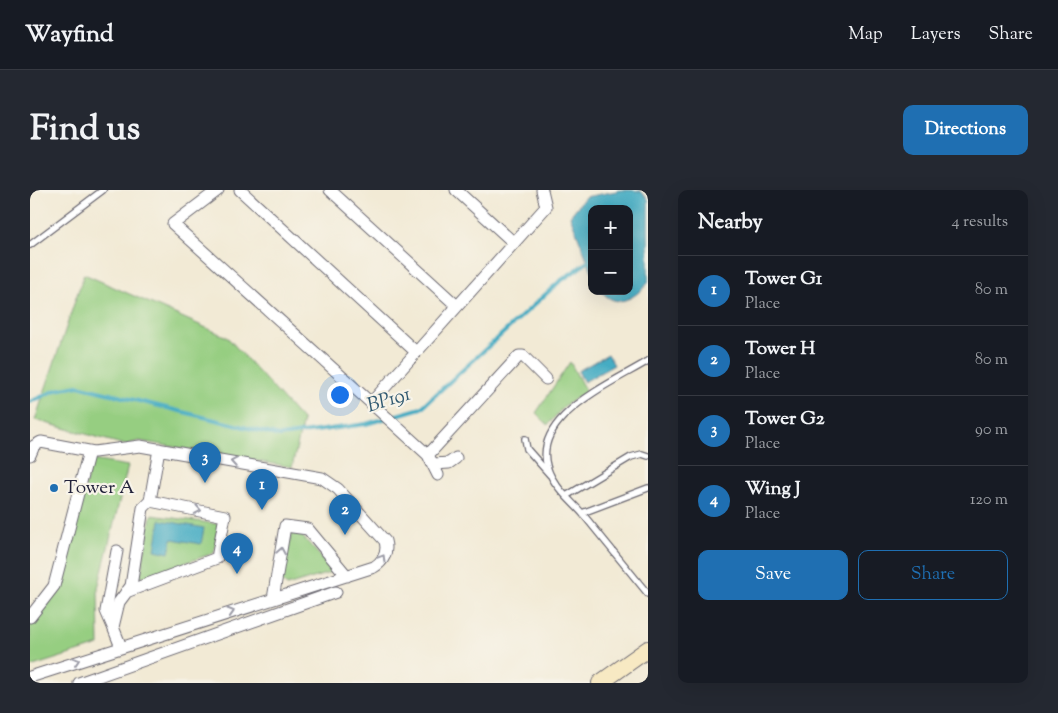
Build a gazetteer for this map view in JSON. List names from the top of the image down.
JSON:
{
  "water": ["BP191"],
  "places": ["Tower A"],
  "page": {
    "header": "Wayfind",
    "nav": ["Map", "Layers", "Share"],
    "title": "Find us",
    "buttons": [
      "Directions",
      ["Save", "Share"]
    ],
    "heading": ["Nearby", "4 results"],
    "map_buttons": ["+", "−"],
    "list": [
      {
        "mark": "1",
        "name": "Tower G1",
        "note": "Place",
        "value": "80 m"
      },
      {
        "mark": "2",
        "name": "Tower H",
        "note": "Place",
        "value": "80 m"
      },
      {
        "mark": "3",
        "name": "Tower G2",
        "note": "Place",
        "value": "90 m"
      },
      {
        "mark": "4",
        "name": "Wing J",
        "note": "Place",
        "value": "120 m"
      }
    ],
    "pins": [
      "3",
      "1",
      "2",
      "4"
    ]
  }
}
